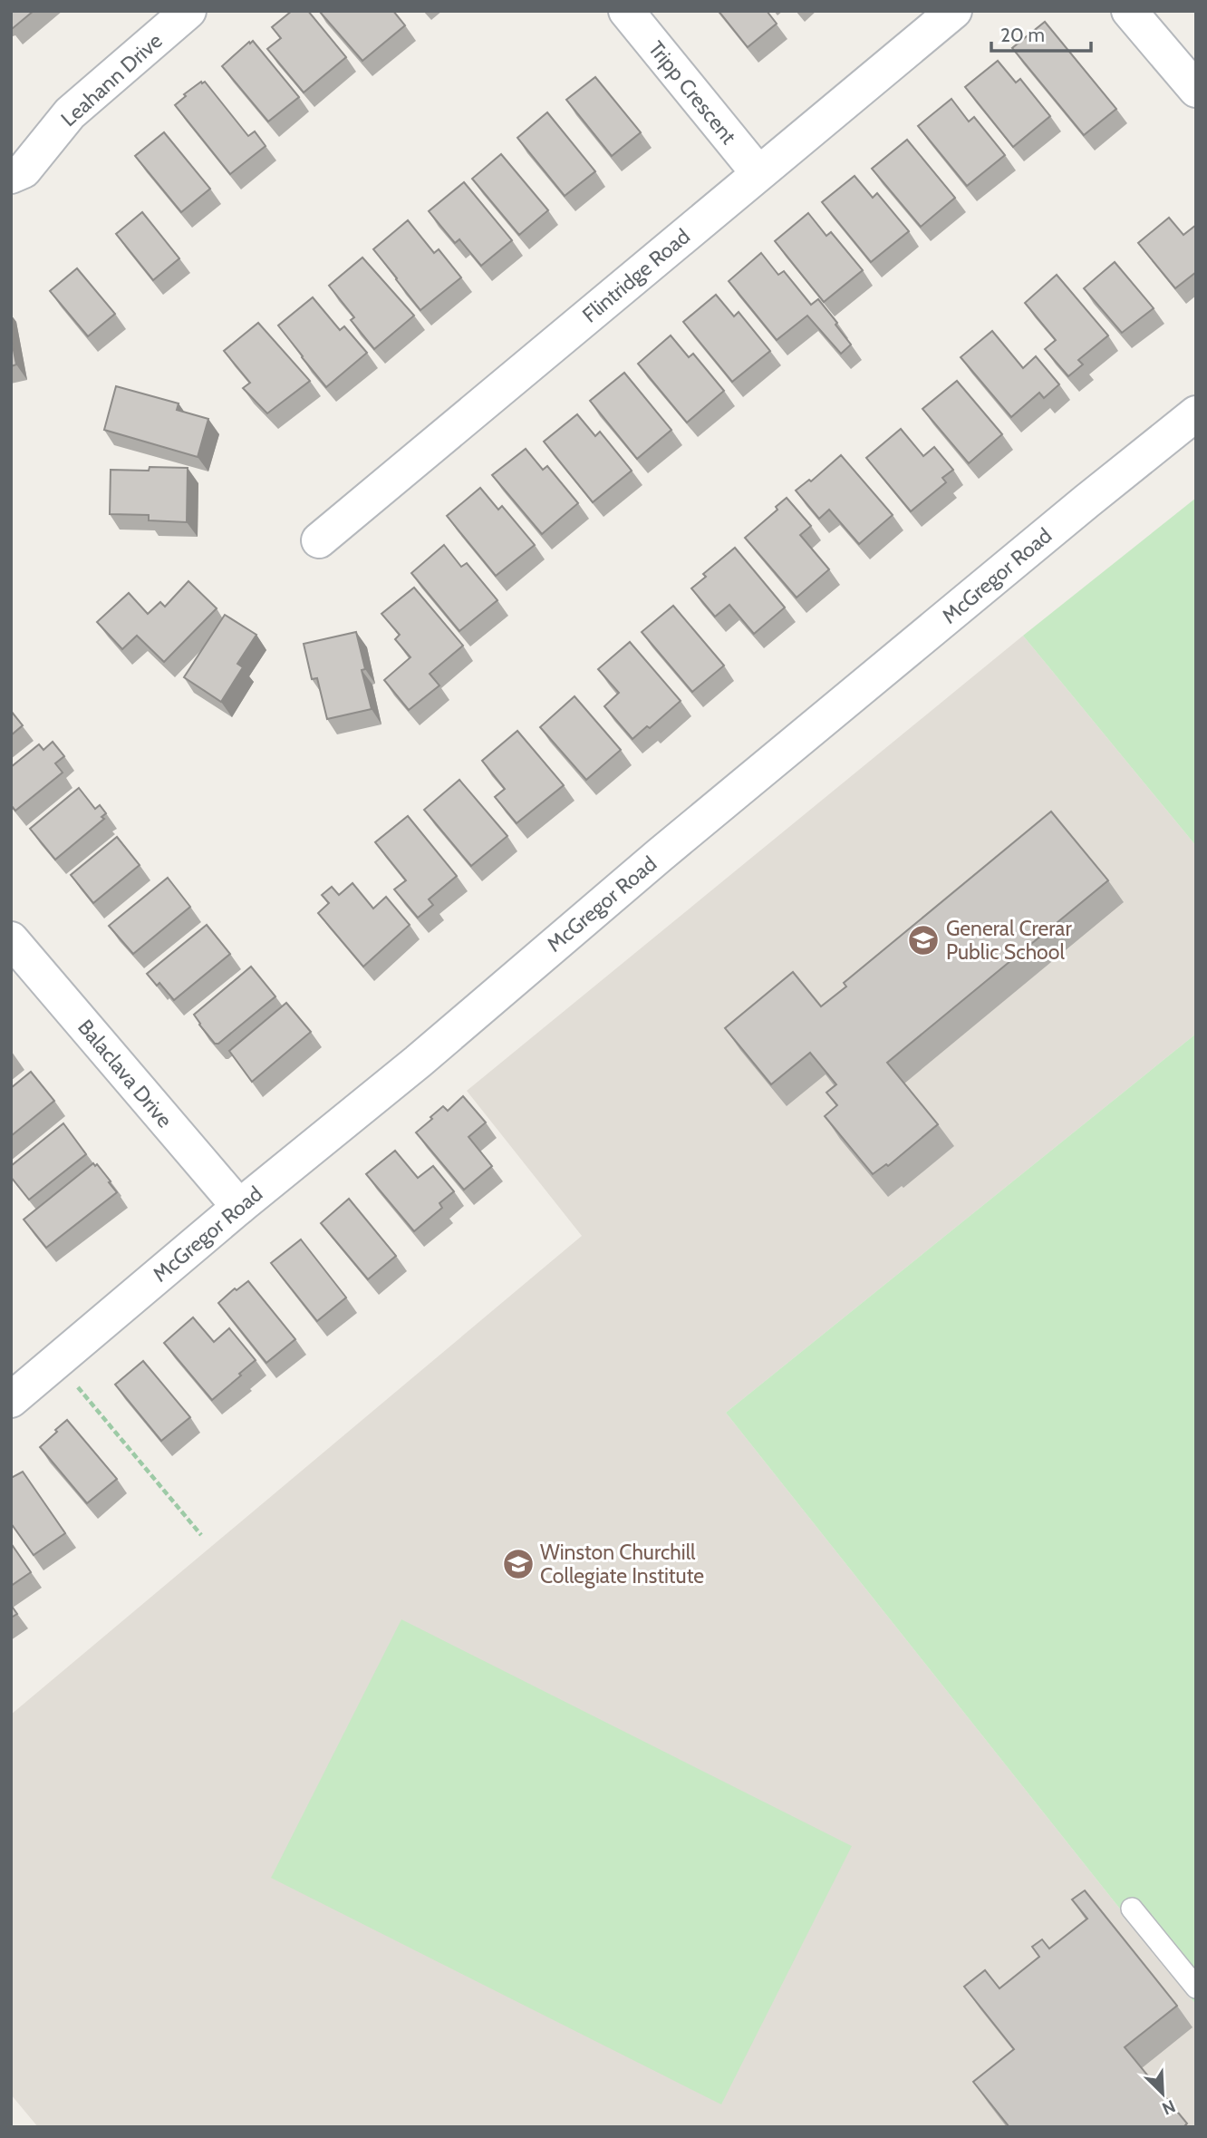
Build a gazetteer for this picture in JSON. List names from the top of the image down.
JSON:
{
  "streets": {
    "street": [
      "Leahann Drive",
      "Tripp Crescent",
      "Flintridge Road",
      "McGregor Road",
      "Balaclava Drive"
    ]
  },
  "crossings": [
    ["Tripp Crescent", "Flintridge Road"],
    ["McGregor Road", "Balaclava Drive"]
  ],
  "places": {
    "school or university": ["General Crerar Public School", "Winston Churchill Collegiate Institute"]
  },
  "scale_bar": "20 m",
  "north": "bottom right"
}
